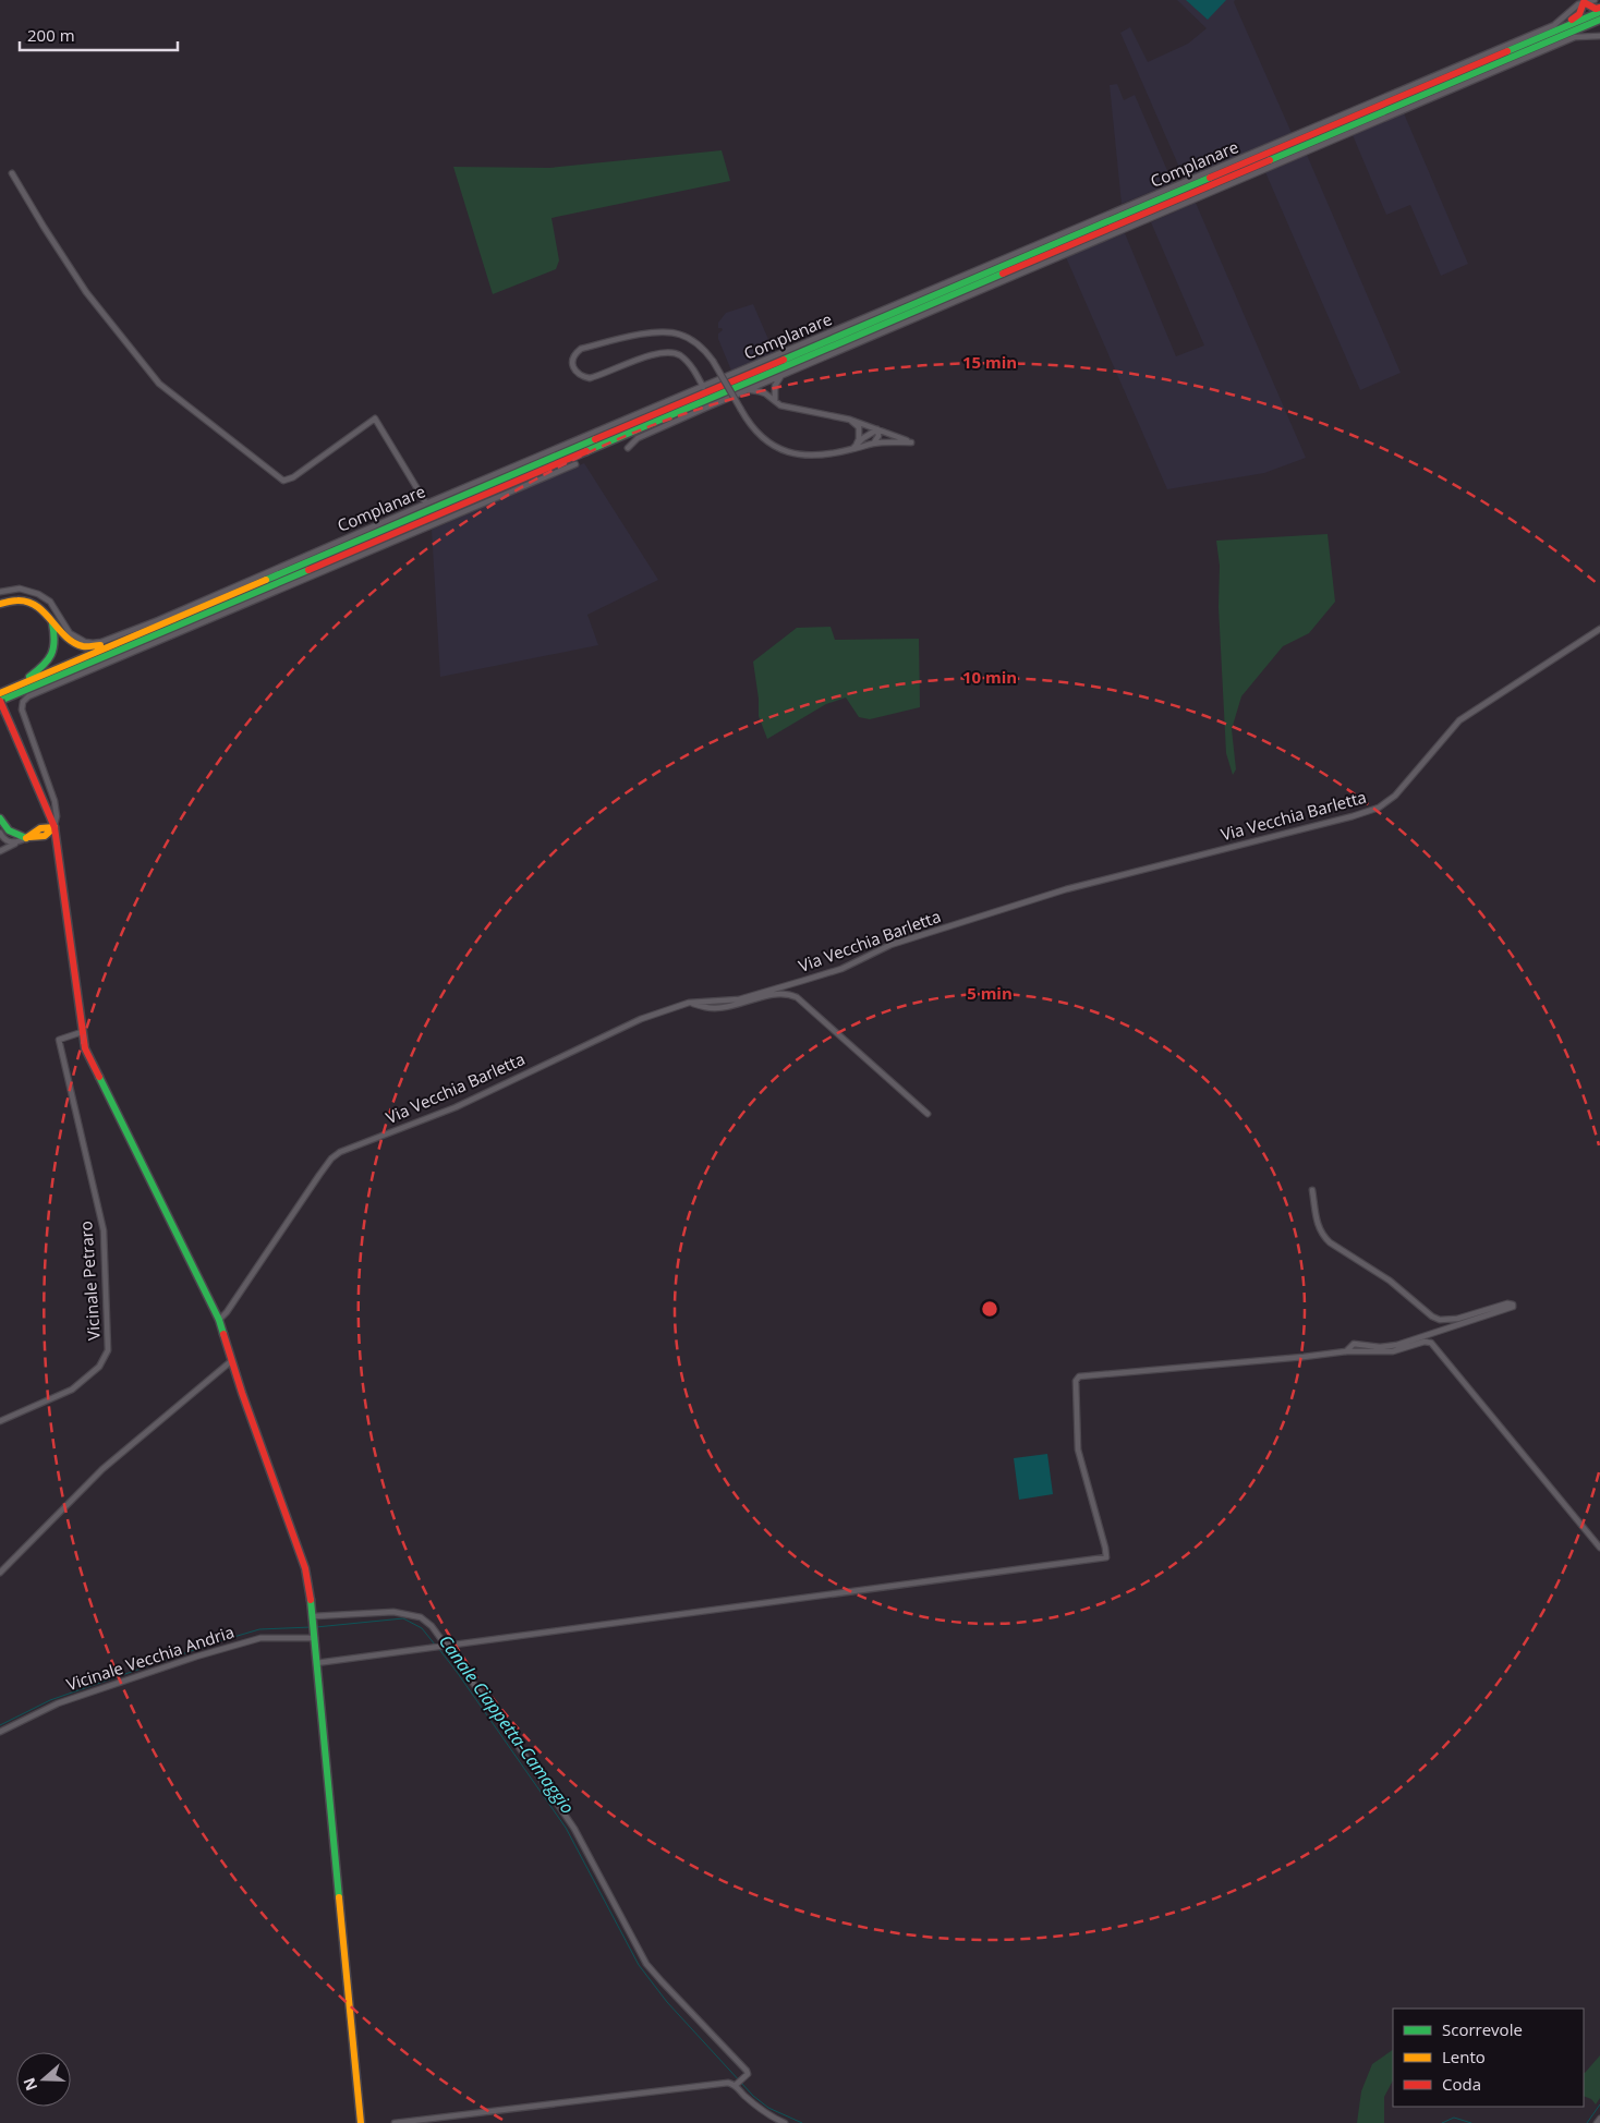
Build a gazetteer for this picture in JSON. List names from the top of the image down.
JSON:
{
  "streets": {
    "street": [
      "Complanare",
      "Via Vecchia Barletta",
      "Vicinale Petraro",
      "Vicinale Vecchia Andria"
    ]
  },
  "water": ["Canale Ciappetta-Camaggio"],
  "legend": ["Scorrevole", "Lento", "Coda"],
  "scale_bar": "200 m",
  "north": "left",
  "rings": ["15 min", "10 min", "5 min"]
}
